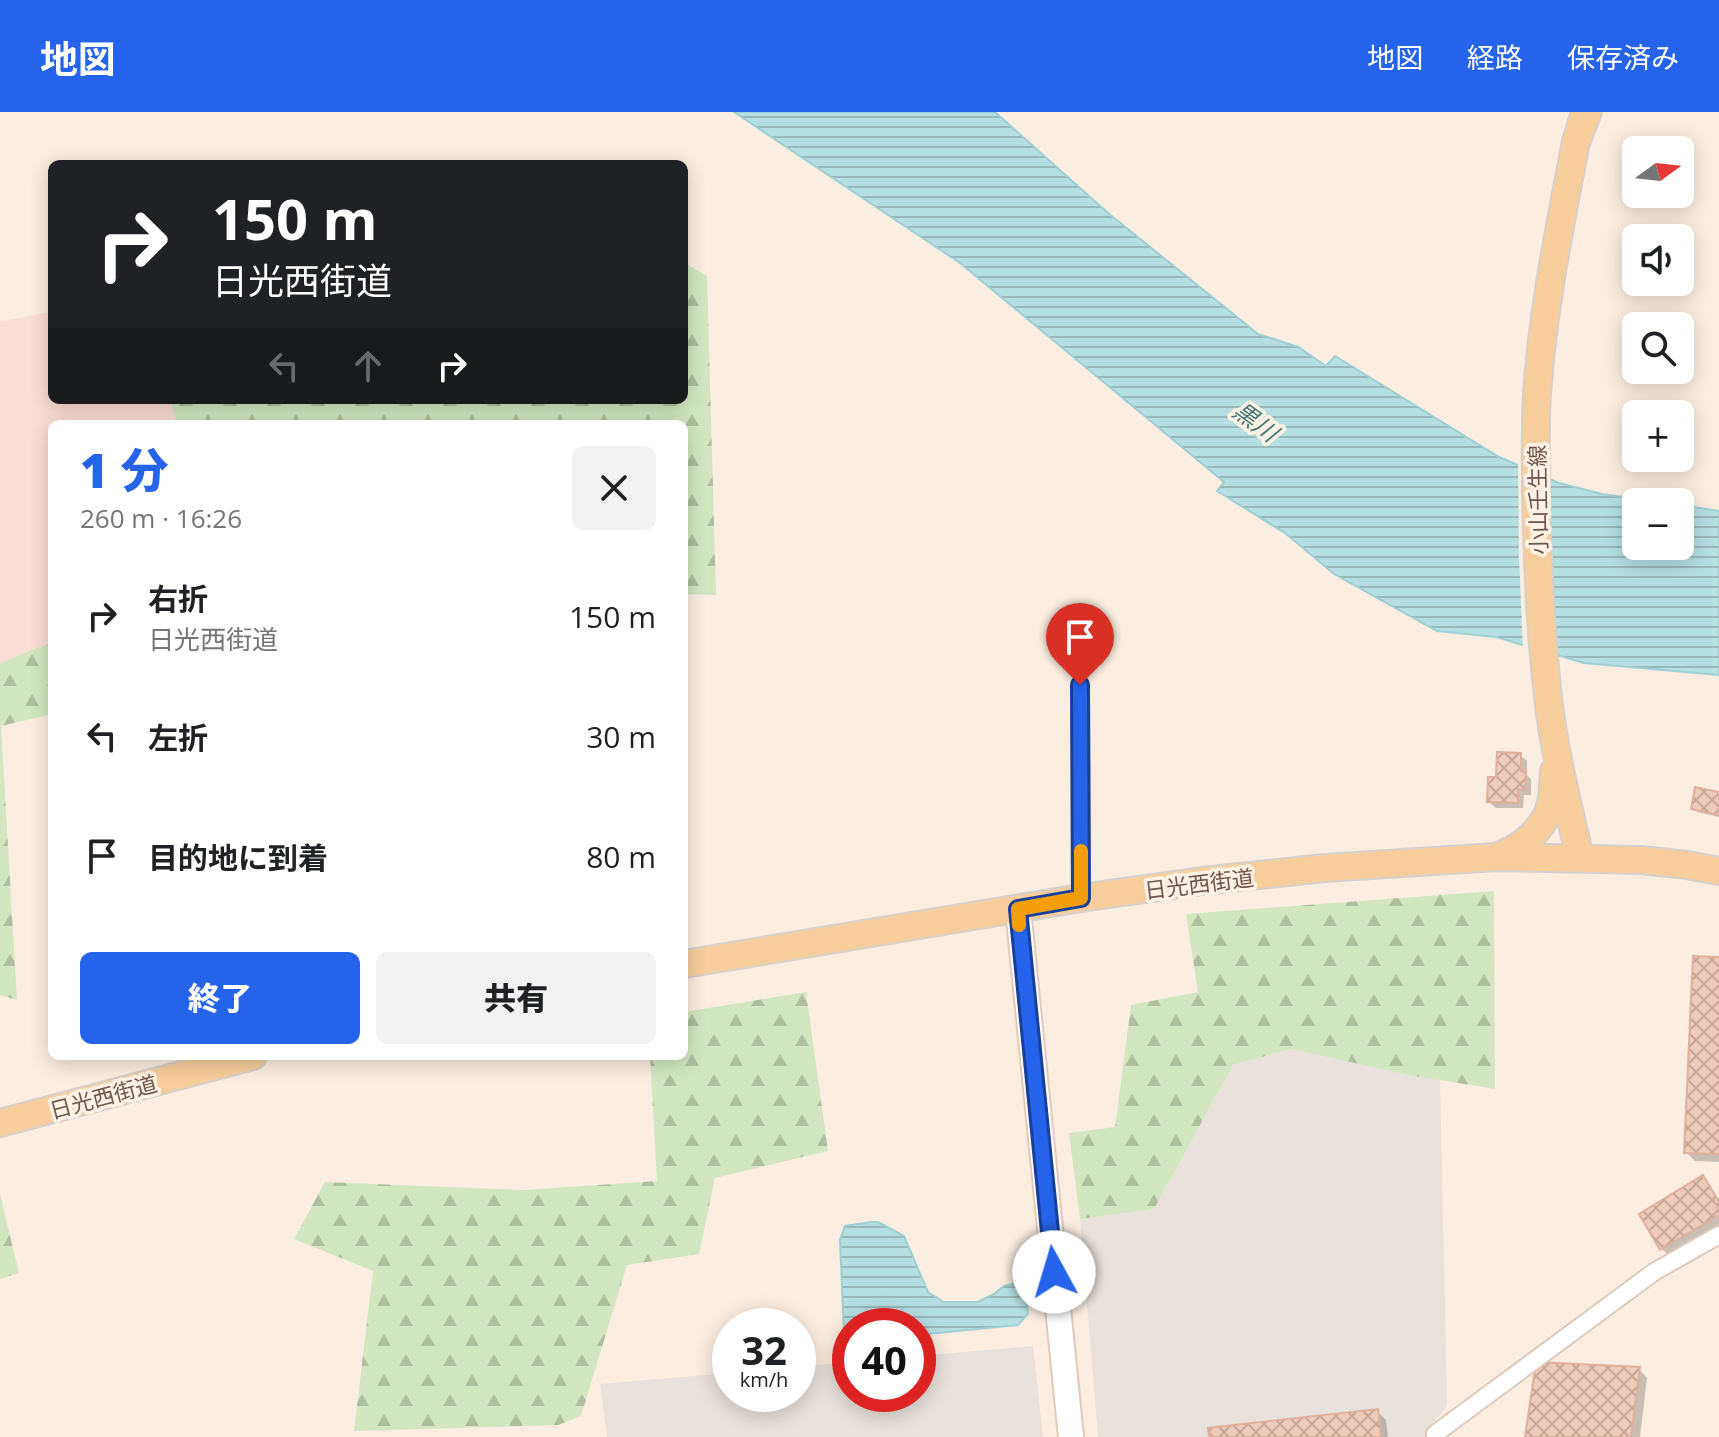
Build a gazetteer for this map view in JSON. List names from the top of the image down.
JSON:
{
  "streets": {
    "main road": ["小山壬生線", "日光西街道"]
  },
  "crossings": [
    ["小山壬生線", "日光西街道"]
  ],
  "water": ["黒川"],
  "north": "right",
  "page": {
    "header": "地図",
    "nav": ["地図", "経路", "保存済み"],
    "map_buttons": ["+", "−"],
    "turn": ["150 m", "日光西街道"],
    "heading": ["1 分", "260 m · 16:26"],
    "list": [
      {
        "name": "右折",
        "note": "日光西街道",
        "value": "150 m"
      },
      {
        "name": "左折",
        "value": "30 m"
      },
      {
        "name": "目的地に到着",
        "value": "80 m"
      }
    ],
    "buttons": ["終了", "共有"],
    "speed": "32 km/h",
    "limit": "40"
  }
}
